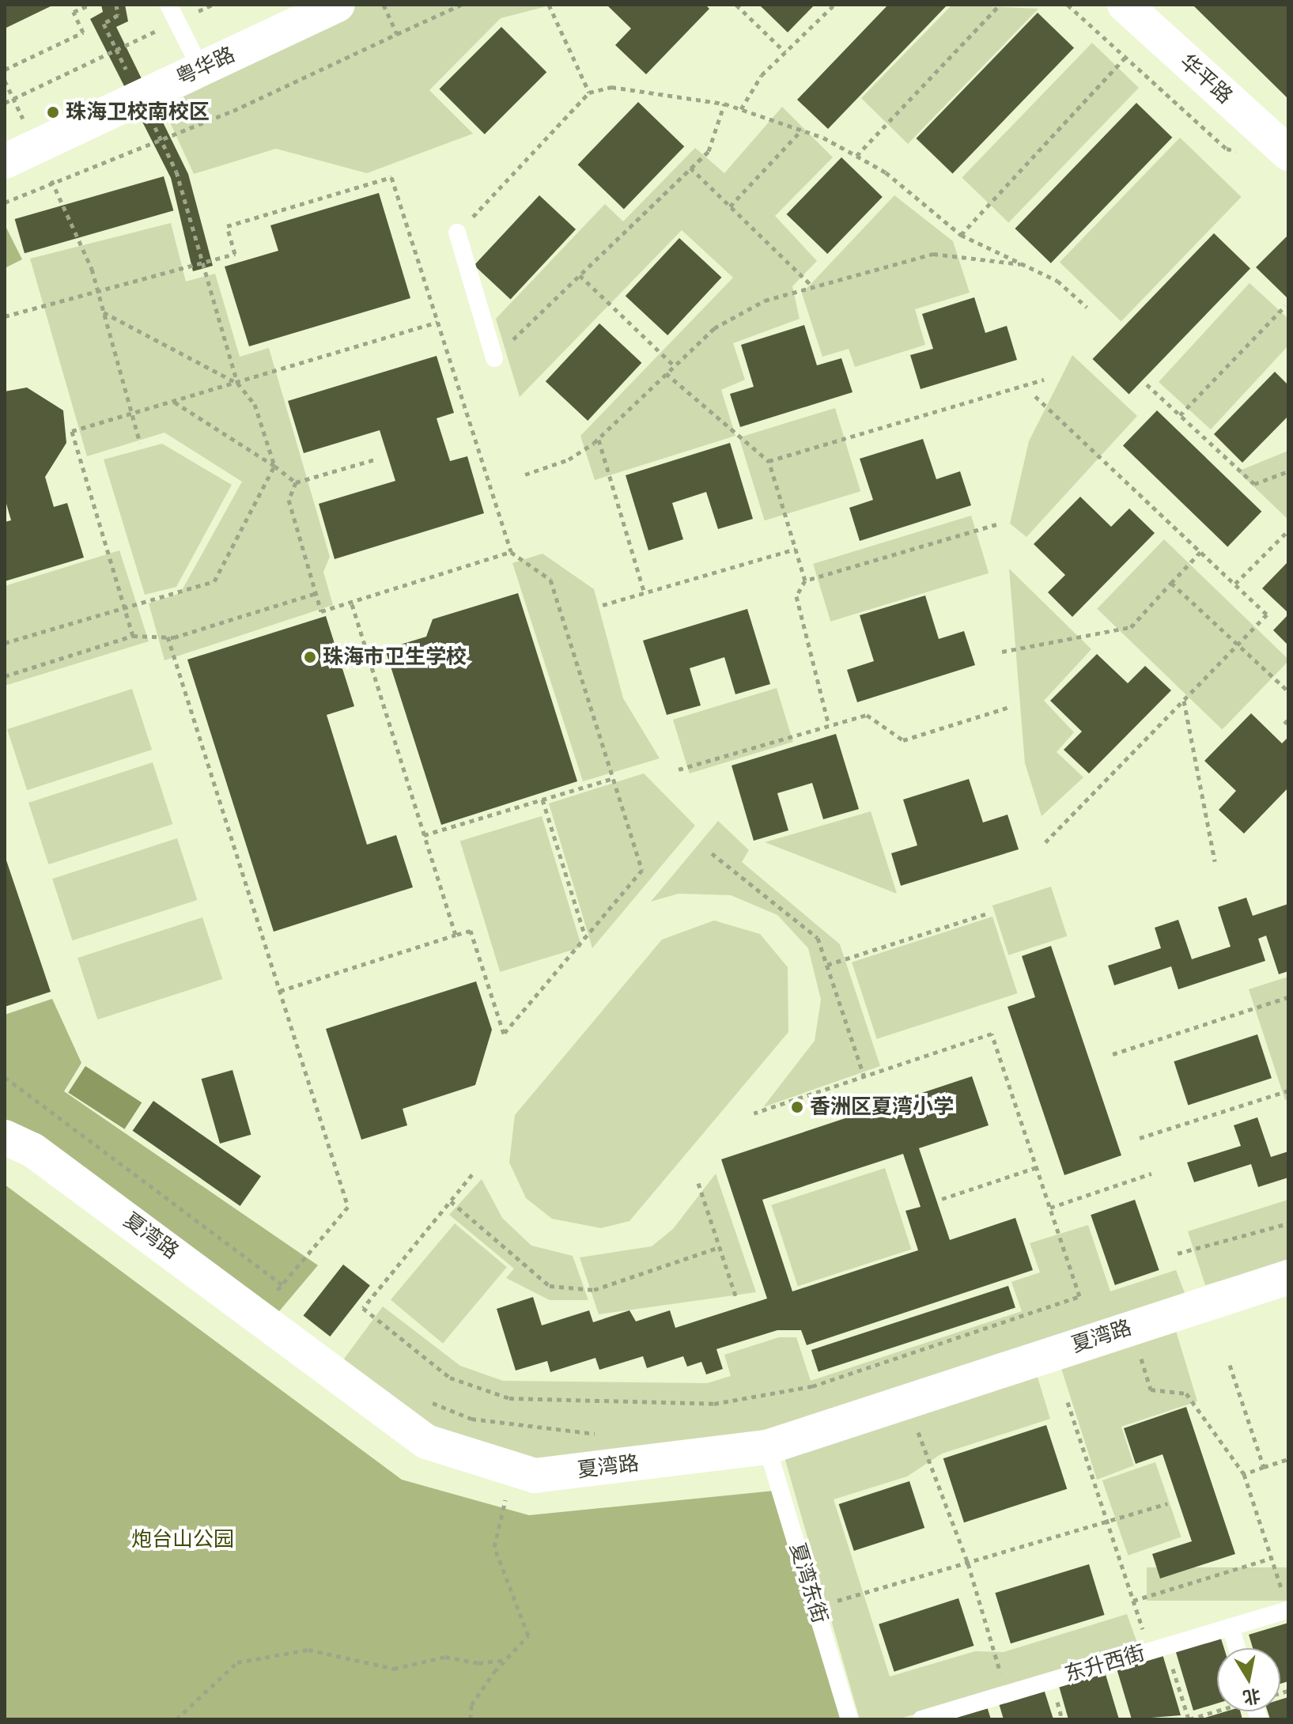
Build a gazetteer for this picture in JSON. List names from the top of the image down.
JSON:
{
  "streets": {
    "street": ["粤华路", "华平路", "夏湾路"],
    "lane": ["夏湾东街", "东升西街"]
  },
  "crossings": [
    ["夏湾路", "夏湾东街"]
  ],
  "parks": ["炮台山公园"],
  "places": ["珠海卫校南校区", "珠海市卫生学校", "香洲区夏湾小学"],
  "north": "bottom"
}
